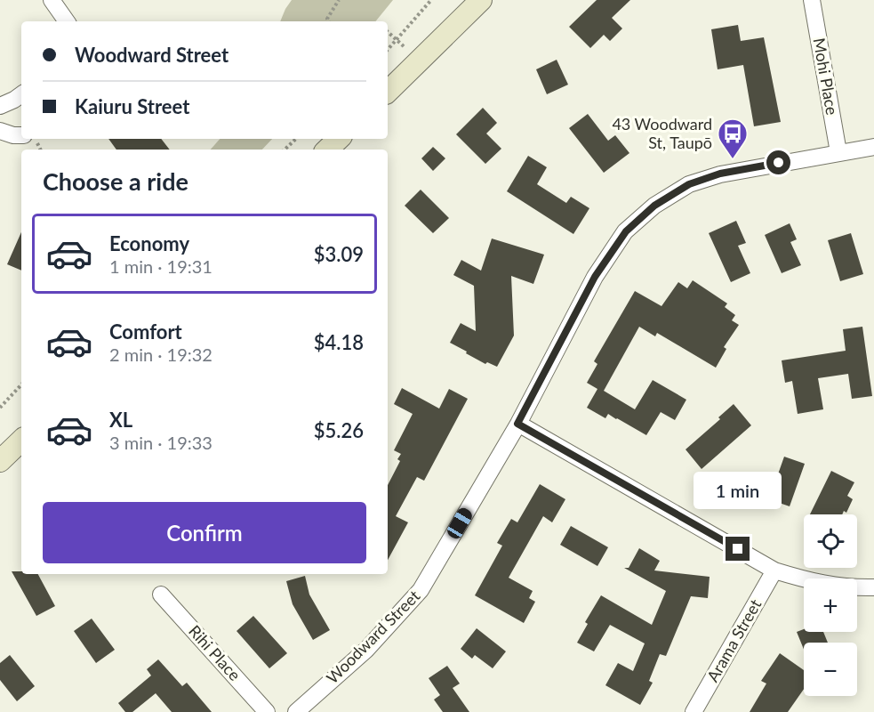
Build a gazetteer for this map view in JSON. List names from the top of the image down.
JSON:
{
  "streets": {
    "street": [
      "Mohi Place",
      "Woodward Street",
      "Arama Street",
      "Rihi Place"
    ]
  },
  "crossings": [
    ["Mohi Place", "Woodward Street"]
  ],
  "places": {
    "bus stop": ["43 Woodward St, Taupō"]
  },
  "page": {
    "banner": ["Woodward Street", "Kaiuru Street"],
    "heading": "Choose a ride",
    "list": [
      {
        "name": "Economy",
        "note": "1 min · 19:31",
        "value": "$3.09"
      },
      {
        "name": "Comfort",
        "note": "2 min · 19:32",
        "value": "$4.18"
      },
      {
        "name": "XL",
        "note": "3 min · 19:33",
        "value": "$5.26"
      }
    ],
    "bubble": "1 min",
    "buttons": "Confirm",
    "map_buttons": ["+", "−"]
  }
}
